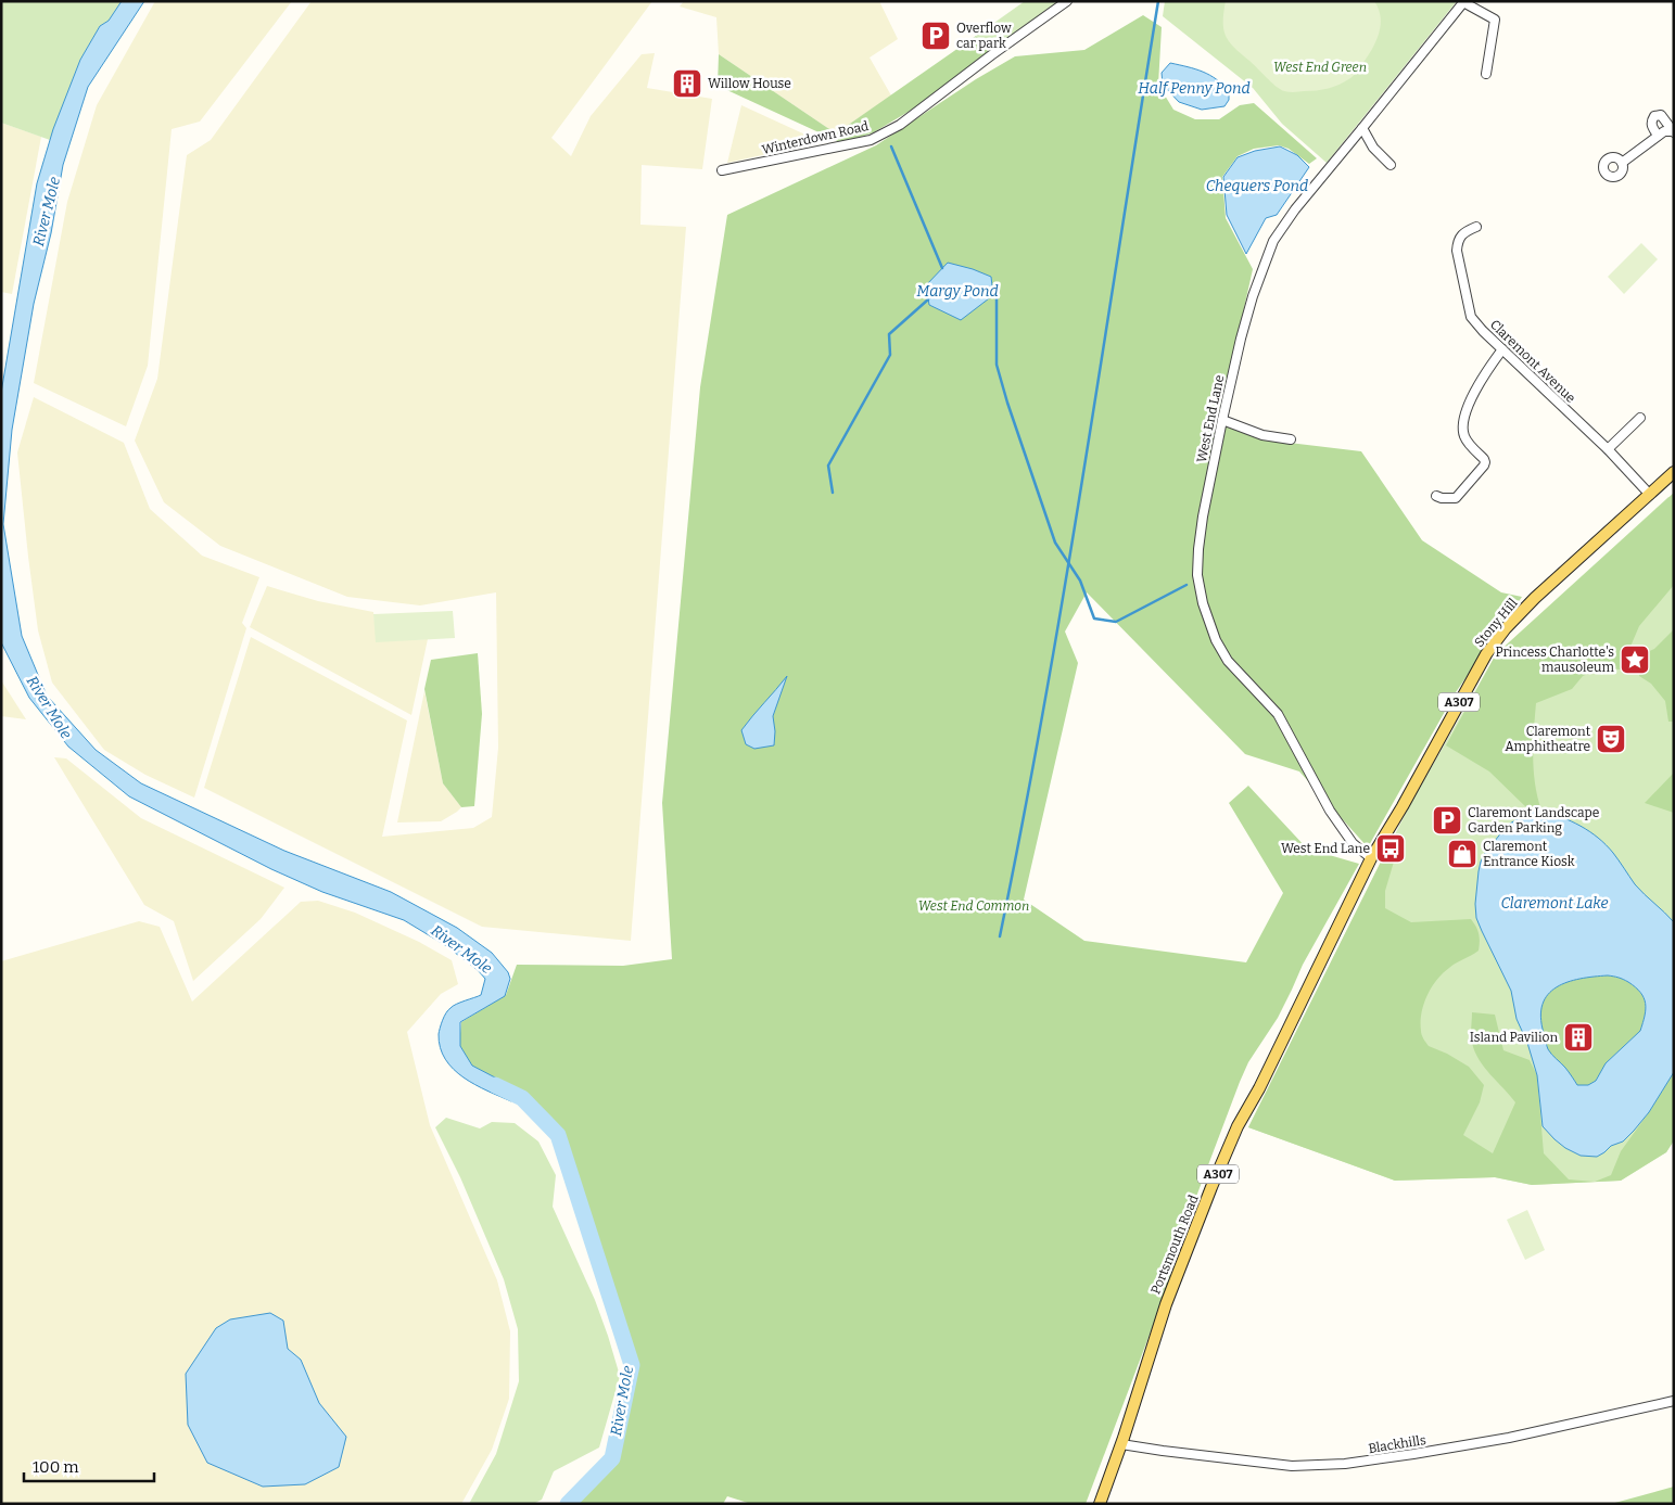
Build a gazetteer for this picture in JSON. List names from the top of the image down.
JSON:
{
  "streets": {
    "main road": ["Stony Hill", "A307", "Portsmouth Road"],
    "street": [
      "Winterdown Road",
      "Claremont Avenue",
      "West End Lane",
      "Blackhills"
    ]
  },
  "crossings": [
    ["Claremont Avenue", "Stony Hill"],
    ["West End Lane", "Stony Hill"],
    ["West End Lane", "Portsmouth Road"],
    ["Stony Hill", "Portsmouth Road"],
    ["Portsmouth Road", "Blackhills"]
  ],
  "water": [
    "Half Penny Pond",
    "Chequers Pond",
    "River Mole",
    "Margy Pond",
    "Claremont Lake"
  ],
  "parks": ["West End Green", "West End Common"],
  "places": {
    "parking": ["Overflow car park", "Claremont Landscape Garden Parking"],
    "building": ["Willow House", "Island Pavilion"],
    "place": ["Princess Charlotte's mausoleum"],
    "theatre": ["Claremont Amphitheatre"],
    "bus stop": ["West End Lane"],
    "shop": ["Claremont Entrance Kiosk"]
  },
  "scale_bar": "100 m"
}
